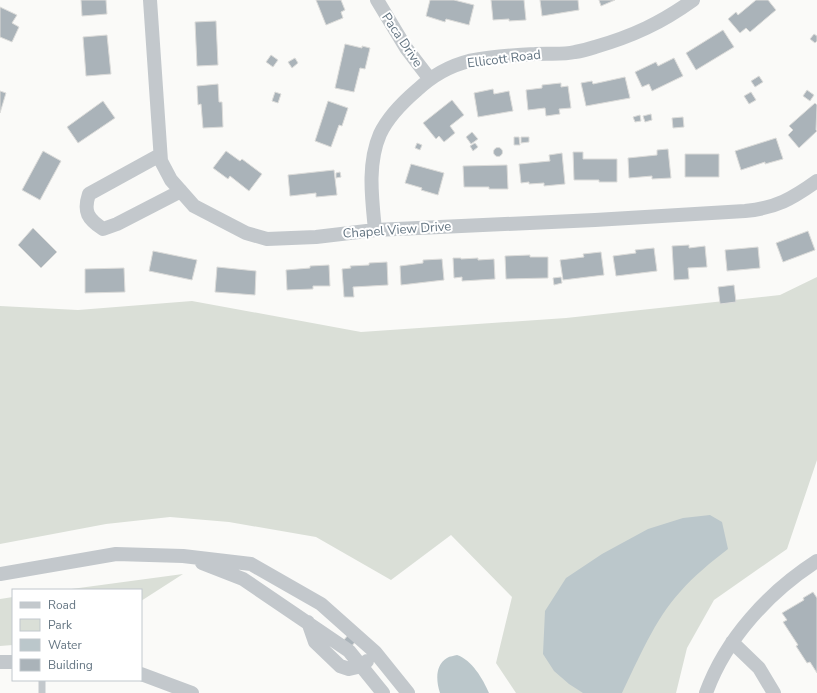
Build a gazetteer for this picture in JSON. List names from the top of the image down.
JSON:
{
  "streets": {
    "street": ["Paca Drive", "Ellicott Road", "Chapel View Drive"]
  },
  "crossings": [
    ["Paca Drive", "Ellicott Road"],
    ["Ellicott Road", "Chapel View Drive"]
  ],
  "legend": [
    "Road",
    "Park",
    "Water",
    "Building"
  ]
}
